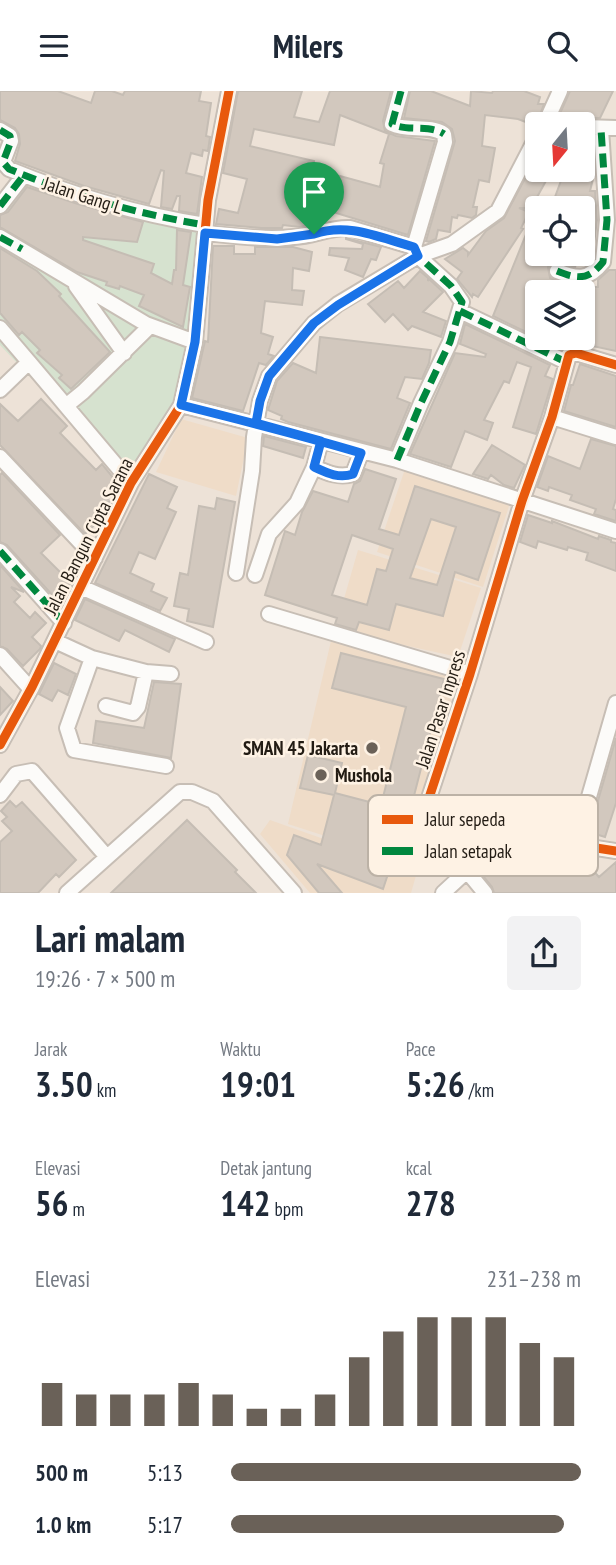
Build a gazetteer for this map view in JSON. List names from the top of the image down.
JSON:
{
  "streets": {
    "street": ["Jalan Gang L", "Jalan Bangun Cipta Sarana", "Jalan Pasar Inpress"]
  },
  "crossings": [
    ["Jalan Gang L", "Jalan Bangun Cipta Sarana"]
  ],
  "places": ["SMAN 45 Jakarta", "Mushola"],
  "legend": ["Jalur sepeda", "Jalan setapak"],
  "north": "bottom",
  "page": {
    "header": "Milers",
    "heading": ["Lari malam", "19:26 · 7 × 500 m"],
    "stats": [
      ["Jarak", "3.50 km"],
      ["Waktu", "19:01"],
      ["Pace", "5:26 /km"],
      ["Elevasi", "56 m"],
      ["Detak jantung", "142 bpm"],
      ["kcal", "278"]
    ],
    "chart": ["Elevasi", "231–238 m"],
    "list": [
      {
        "name": "500 m",
        "note": "5:13"
      },
      {
        "name": "1.0 km",
        "note": "5:17"
      }
    ]
  }
}
